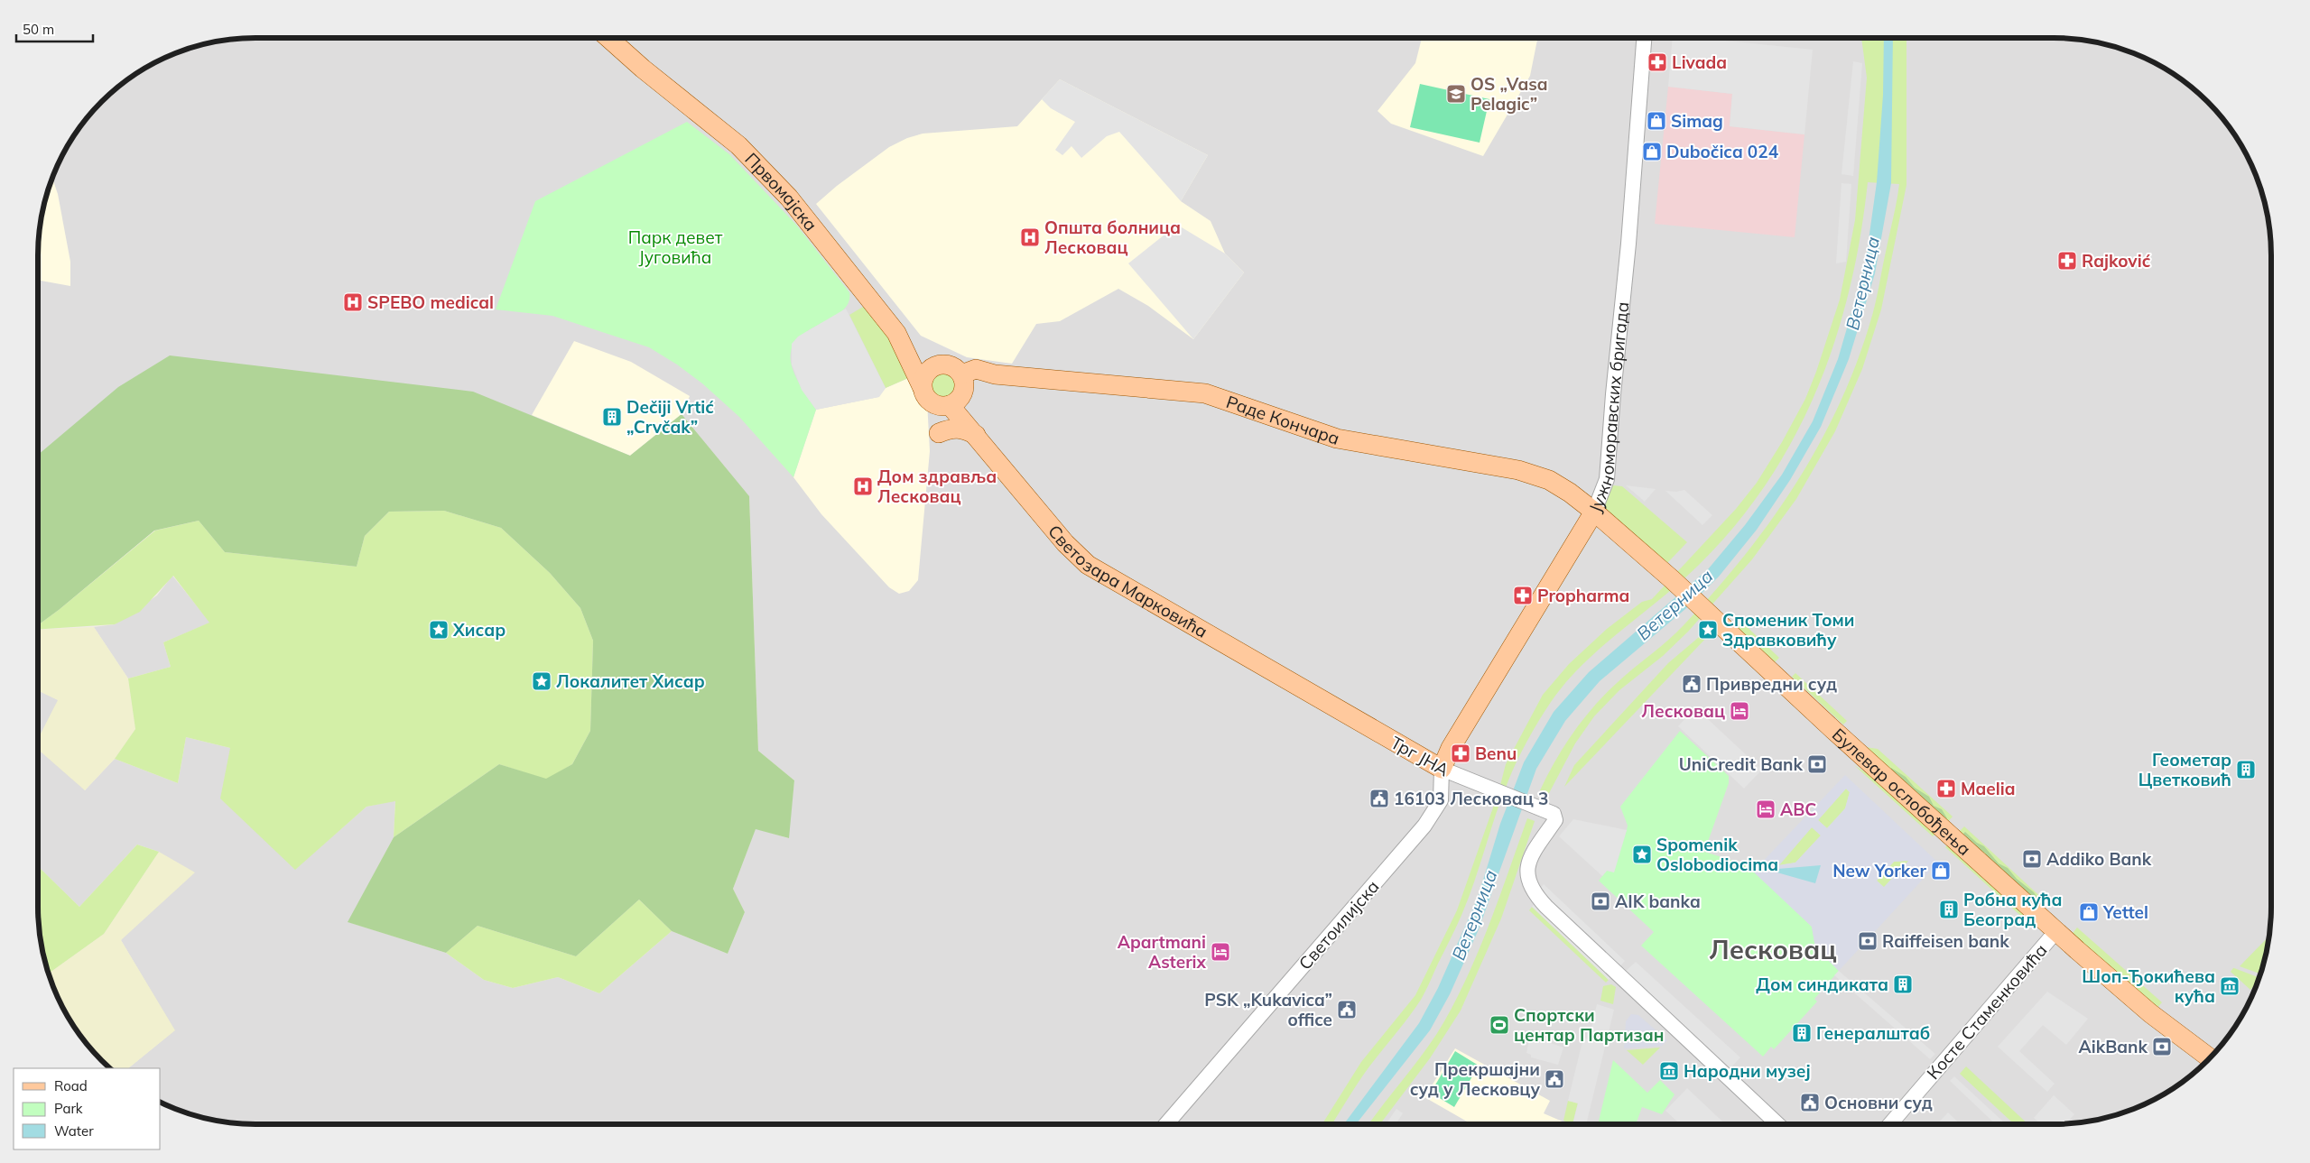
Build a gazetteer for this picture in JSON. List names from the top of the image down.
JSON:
{
  "streets": {
    "main road": [
      "Првомајска",
      "Јужноморавских бригада",
      "Раде Кончара",
      "Светозара Марковића",
      "Трг ЈНА",
      "Булевар ослобођења"
    ],
    "street": ["Светоилијска", "Косте Стаменковића"]
  },
  "crossings": [
    ["Првомајска", "Раде Кончара"],
    ["Првомајска", "Светозара Марковића"],
    ["Јужноморавских бригада", "Раде Кончара"],
    ["Јужноморавских бригада", "Трг ЈНА"],
    ["Јужноморавских бригада", "Булевар ослобођења"],
    ["Јужноморавских бригада", "Светоилијска"],
    ["Раде Кончара", "Светозара Марковића"],
    ["Раде Кончара", "Булевар ослобођења"],
    ["Светозара Марковића", "Трг ЈНА"],
    ["Трг ЈНА", "Светоилијска"],
    ["Булевар ослобођења", "Косте Стаменковића"]
  ],
  "districts": ["Лесковац"],
  "water": ["Ветерница"],
  "parks": ["Парк девет Југовића"],
  "places": {
    "pharmacy": [
      "Livada",
      "Rajković",
      "Propharma",
      "Benu",
      "Maelia"
    ],
    "school or university": ["OS „Vasa Pelagic”"],
    "shop": [
      "Simag",
      "Dubočica 024",
      "New Yorker",
      "Yettel"
    ],
    "hospital": ["Општа болница Лесковац", "SPEBO medical", "Дом здравља Лесковац"],
    "building": [
      "Dečiji Vrtić „Crvčak”",
      "Геометар Цветковић",
      "Робна кућа Београд",
      "Дом синдиката",
      "Генералштаб"
    ],
    "place": [
      "Хисар",
      "Споменик Томи Здравковићу",
      "Локалитет Хисар",
      "Spomenik Oslobodiocima"
    ],
    "public building": [
      "Привредни суд",
      "16103 Лесковац 3",
      "PSK „Kukavica” office",
      "Прекршајни суд у Лесковцу",
      "Основни суд"
    ],
    "hotel": ["Лесковац", "ABC", "Apartmani Asterix"],
    "bank": [
      "UniCredit Bank",
      "Addiko Bank",
      "AIK banka",
      "Raiffeisen bank",
      "AikBank"
    ],
    "museum": ["Шоп-Ђокићева кућа", "Народни музеј"],
    "sports": ["Спортски центар Партизан"]
  },
  "legend": ["Road", "Park", "Water"],
  "scale_bar": "50 m"
}
